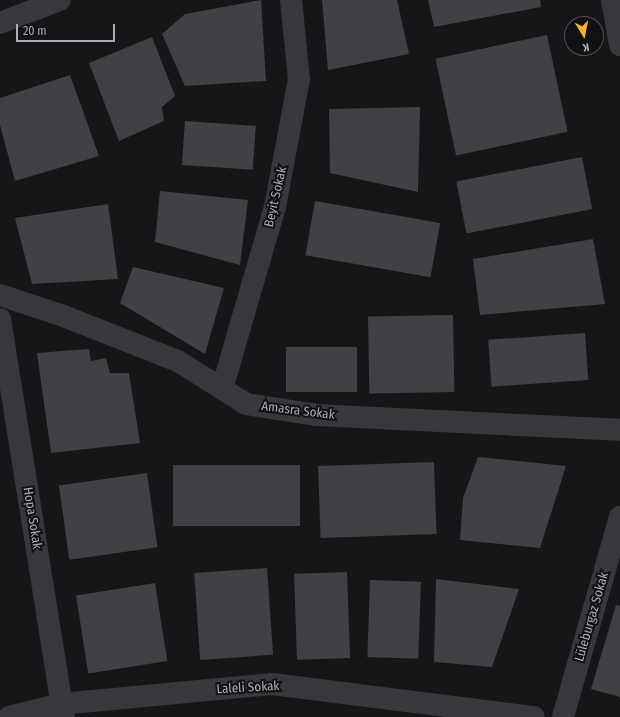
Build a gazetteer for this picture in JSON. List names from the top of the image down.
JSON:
{
  "streets": {
    "street": [
      "Beyit Sokak",
      "Amasra Sokak",
      "Hopa Sokak",
      "Lüleburgaz Sokak",
      "Laleli Sokak"
    ]
  },
  "crossings": [
    ["Beyit Sokak", "Amasra Sokak"],
    ["Hopa Sokak", "Laleli Sokak"]
  ],
  "scale_bar": "20 m",
  "north": "bottom"
}
